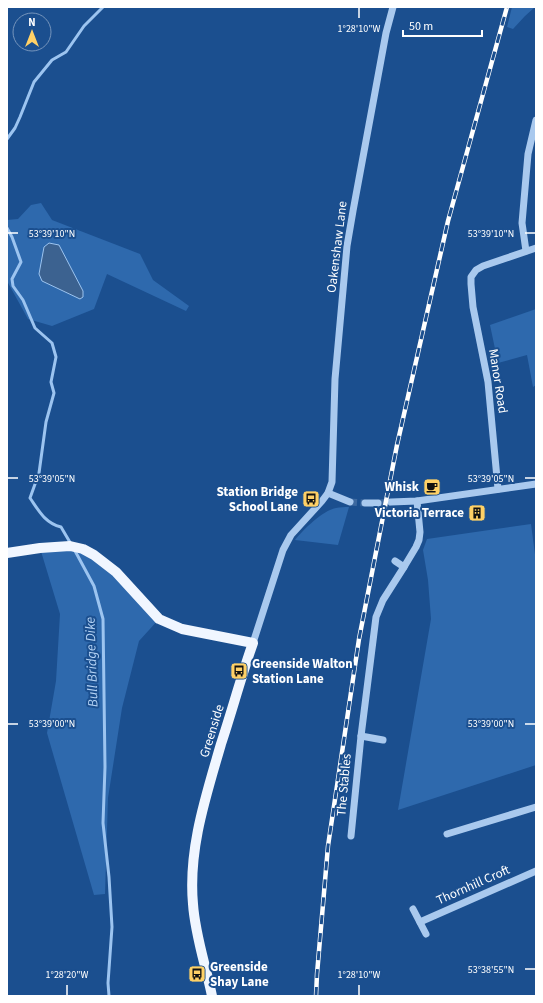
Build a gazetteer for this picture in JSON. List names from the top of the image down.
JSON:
{
  "streets": {
    "main road": ["Greenside"],
    "street": [
      "Oakenshaw Lane",
      "Manor Road",
      "The Stables",
      "Thornhill Croft"
    ]
  },
  "crossings": [
    ["Oakenshaw Lane", "Greenside"]
  ],
  "water": ["Bull Bridge Dike"],
  "places": {
    "cafe": ["Whisk"],
    "bus stop": ["Station Bridge School Lane", "Greenside Walton Station Lane", "Greenside Shay Lane"],
    "building": ["Victoria Terrace"]
  },
  "scale_bar": "50 m",
  "north": "top",
  "coordinates": [
    "1°28'10\"W",
    "53°39'10\"N",
    "53°39'05\"N",
    "53°39'00\"N",
    "53°38'55\"N",
    "1°28'20\"W"
  ]
}
